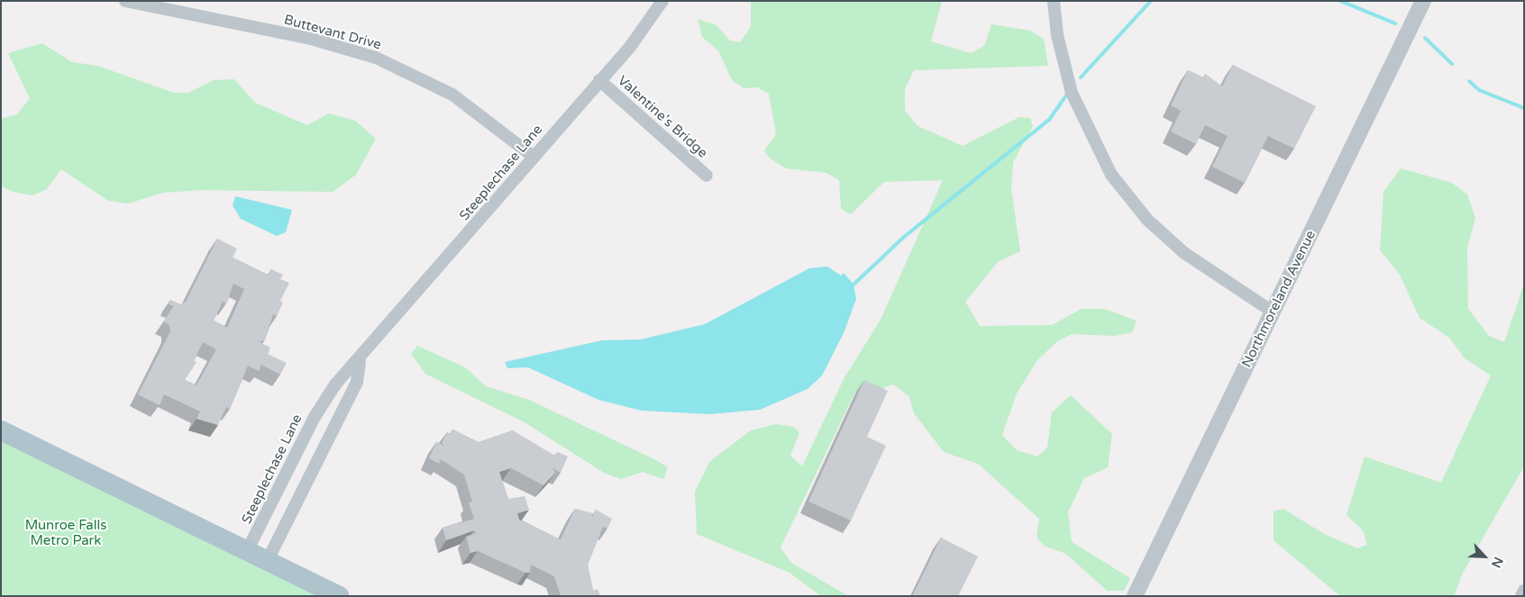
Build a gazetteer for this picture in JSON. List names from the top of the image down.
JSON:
{
  "streets": {
    "street": [
      "Buttevant Drive",
      "Valentine's Bridge",
      "Steeplechase Lane",
      "Northmoreland Avenue"
    ]
  },
  "crossings": [
    ["Buttevant Drive", "Steeplechase Lane"],
    ["Valentine's Bridge", "Steeplechase Lane"]
  ],
  "parks": ["Munroe Falls Metro Park"],
  "north": "bottom right"
}
